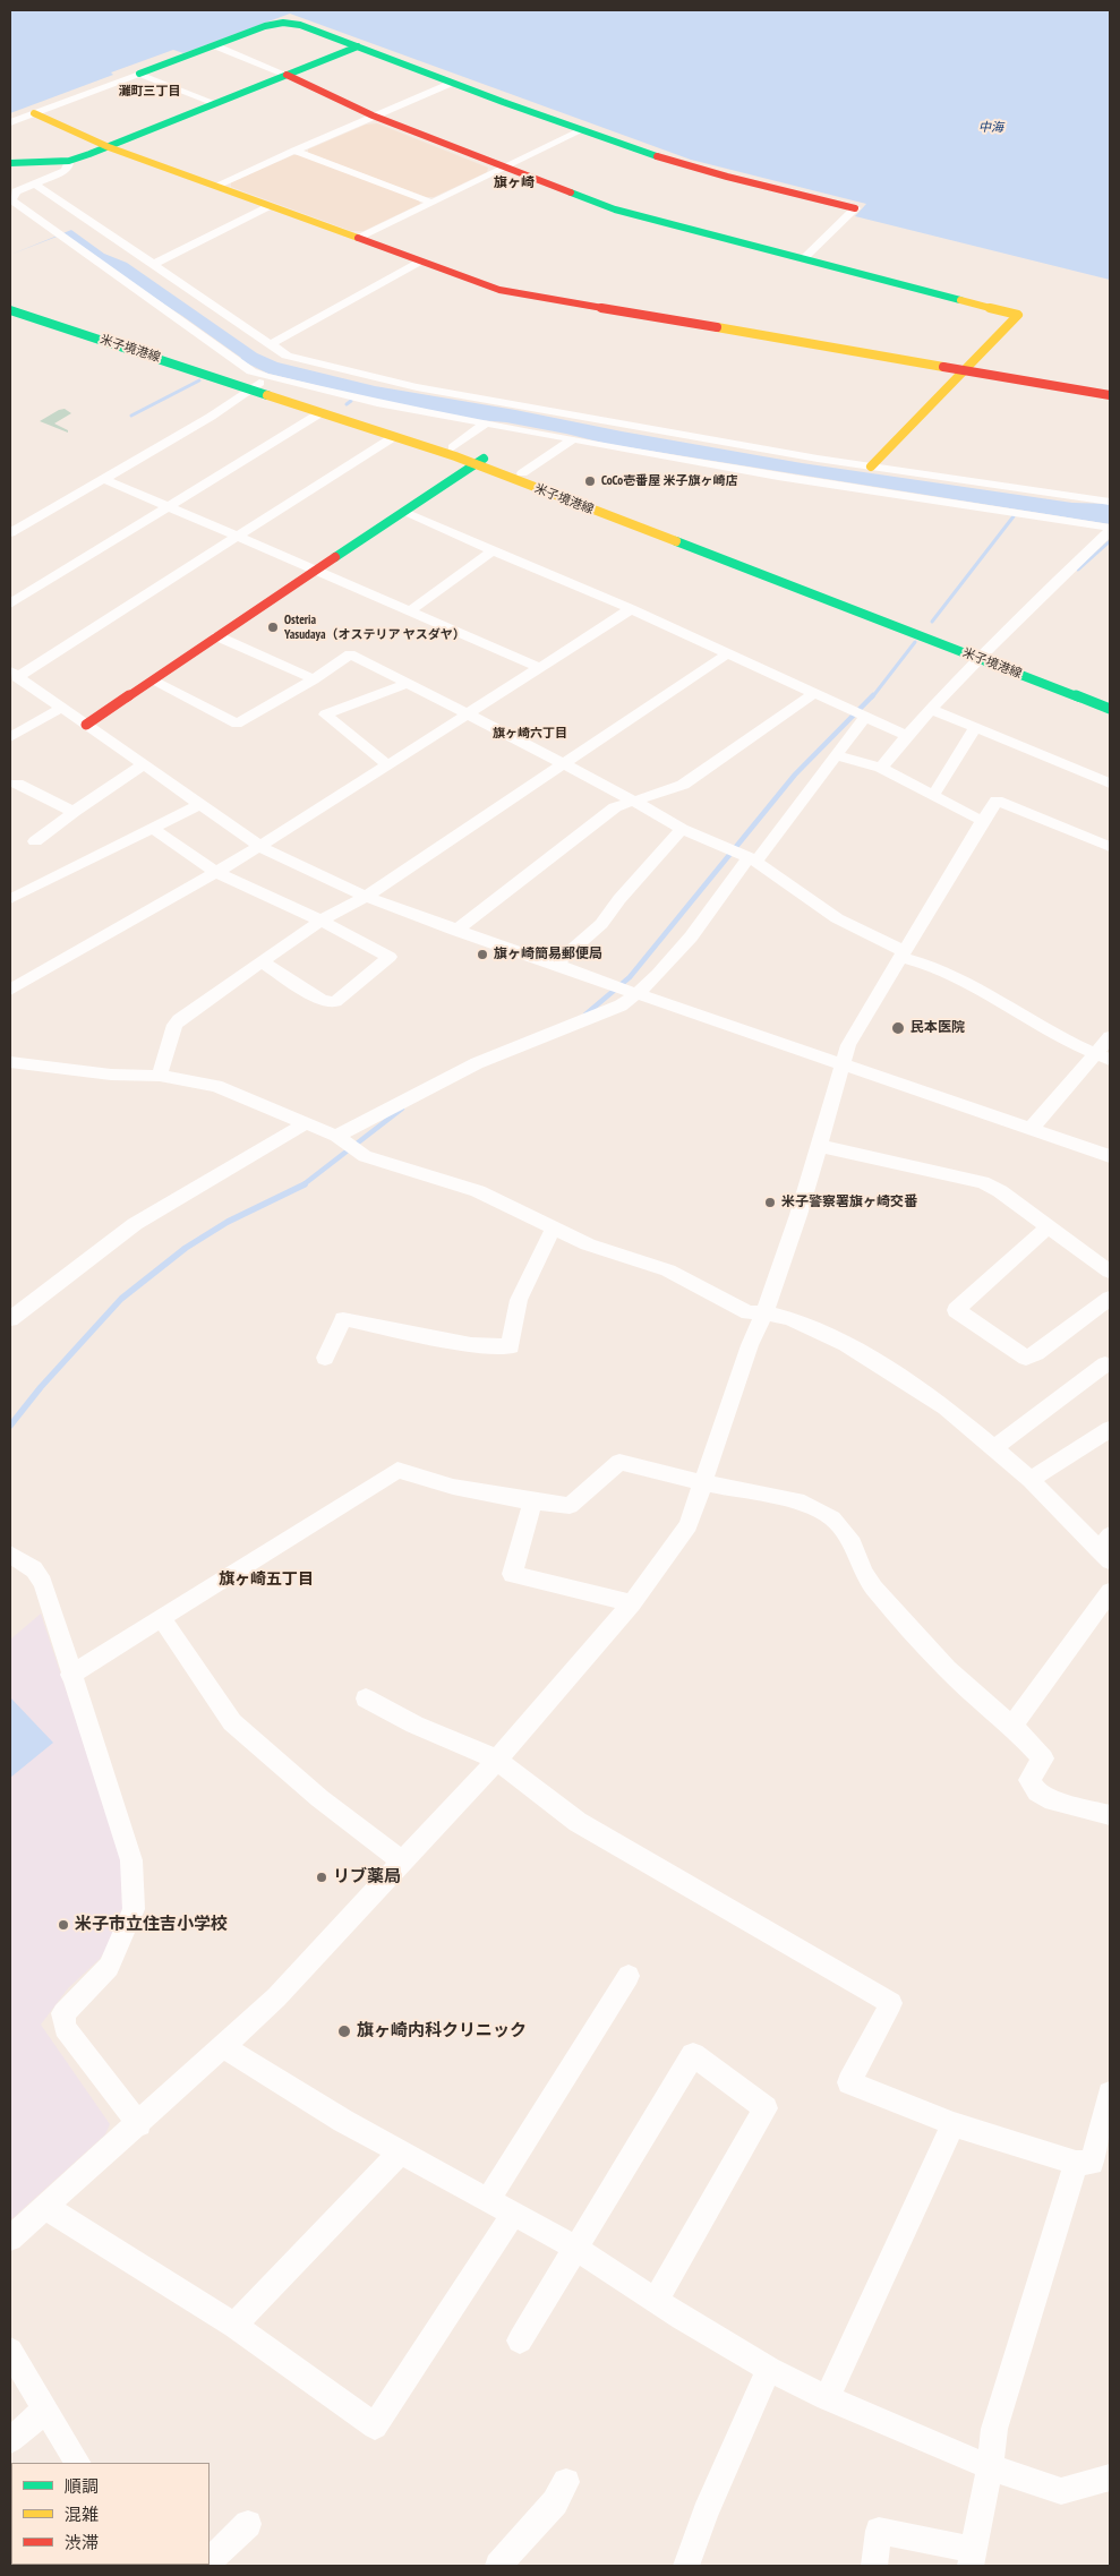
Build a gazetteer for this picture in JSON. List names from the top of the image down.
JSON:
{
  "streets": {
    "street": ["米子境港線"]
  },
  "districts": [
    "灘町三丁目",
    "旗ヶ崎",
    "旗ヶ崎六丁目",
    "旗ヶ崎五丁目"
  ],
  "water": ["中海"],
  "places": [
    "CoCo壱番屋 米子旗ヶ崎店",
    "Osteria Yasudaya（オステリア ヤスダヤ）",
    "旗ヶ崎簡易郵便局",
    "民本医院",
    "米子警察署旗ヶ崎交番",
    "リブ薬局",
    "米子市立住吉小学校",
    "旗ヶ崎内科クリニック"
  ],
  "legend": ["順調", "混雑", "渋滞"]
}
